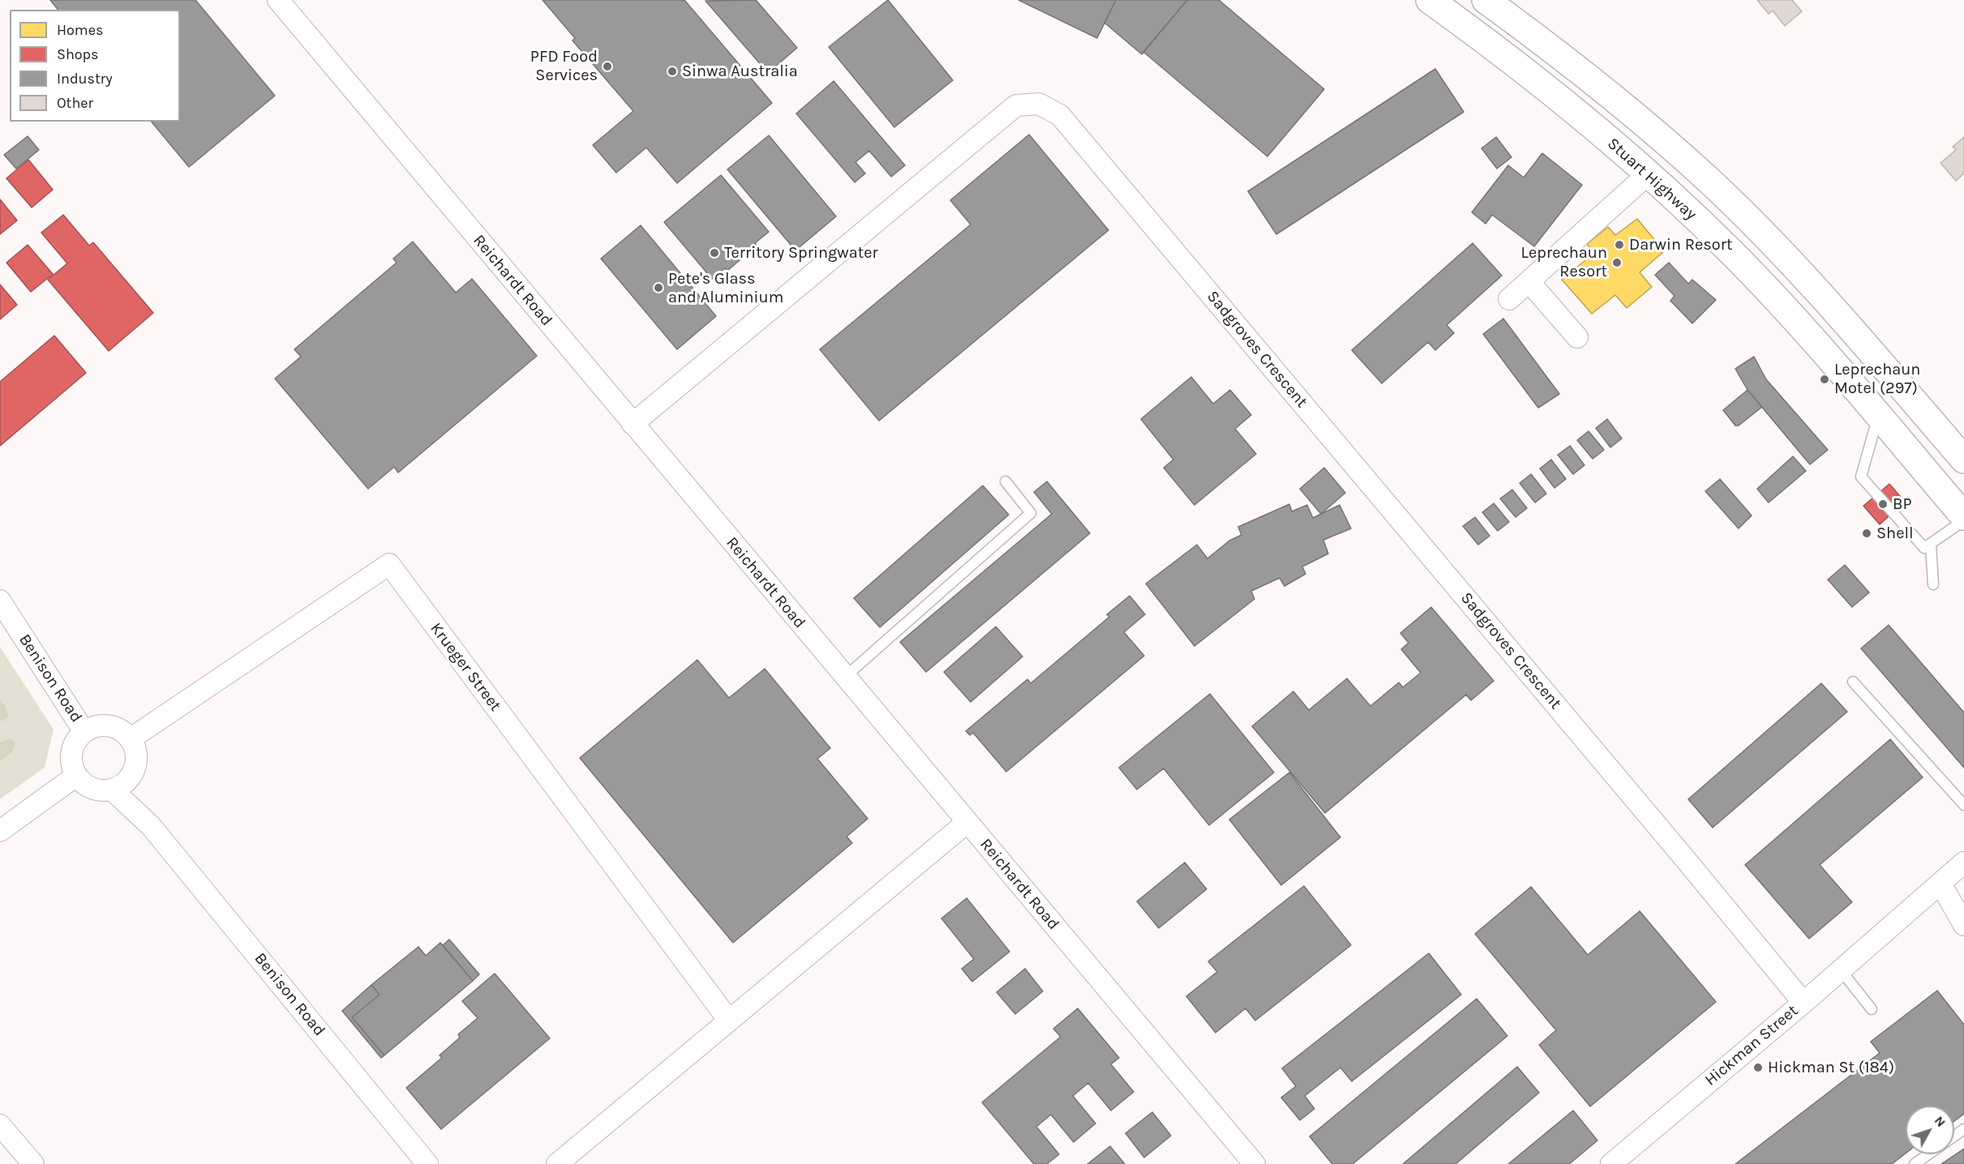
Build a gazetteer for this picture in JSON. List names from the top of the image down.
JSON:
{
  "streets": {
    "highway": ["Stuart Highway"],
    "street": [
      "Reichardt Road",
      "Sadgroves Crescent",
      "Krueger Street",
      "Benison Road",
      "Hickman Street"
    ]
  },
  "crossings": [
    ["Reichardt Road", "Sadgroves Crescent"],
    ["Sadgroves Crescent", "Hickman Street"],
    ["Krueger Street", "Benison Road"]
  ],
  "places": [
    "PFD Food Services",
    "Sinwa Australia",
    "Darwin Resort",
    "Territory Springwater",
    "Leprechaun Resort",
    "Pete's Glass and Aluminium",
    "Leprechaun Motel (297)",
    "BP",
    "Shell",
    "Hickman St (184)"
  ],
  "legend": [
    "Homes",
    "Shops",
    "Industry",
    "Other"
  ],
  "north": "top right"
}
